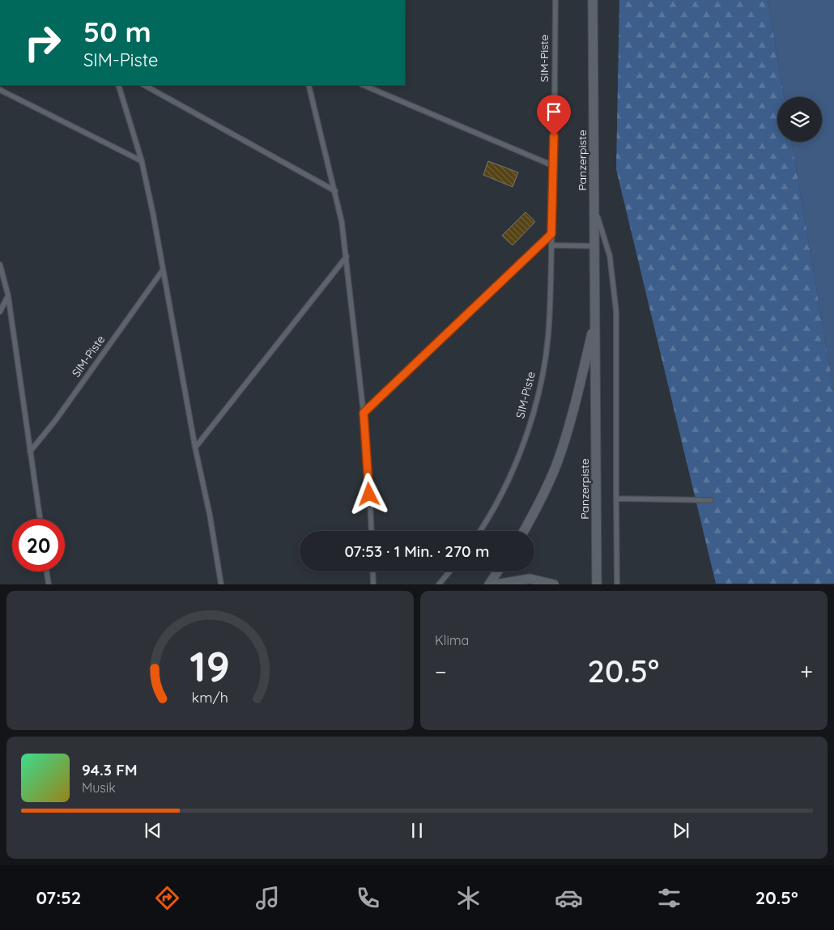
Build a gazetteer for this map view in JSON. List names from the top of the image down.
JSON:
{
  "streets": {
    "street": ["Panzerpiste"],
    "lane": ["SIM-Piste"]
  },
  "page": {
    "turn": ["50 m", "SIM-Piste"],
    "limit": "20",
    "trip": "07:53 · 1 Min. · 270 m",
    "tile": "Klima",
    "heat": ["−", "20.5°", "+"],
    "song": ["94.3 FM", "Musik"],
    "tabs": ["07:52", "20.5°"],
    "gauge": ["19", "km/h"]
  }
}
